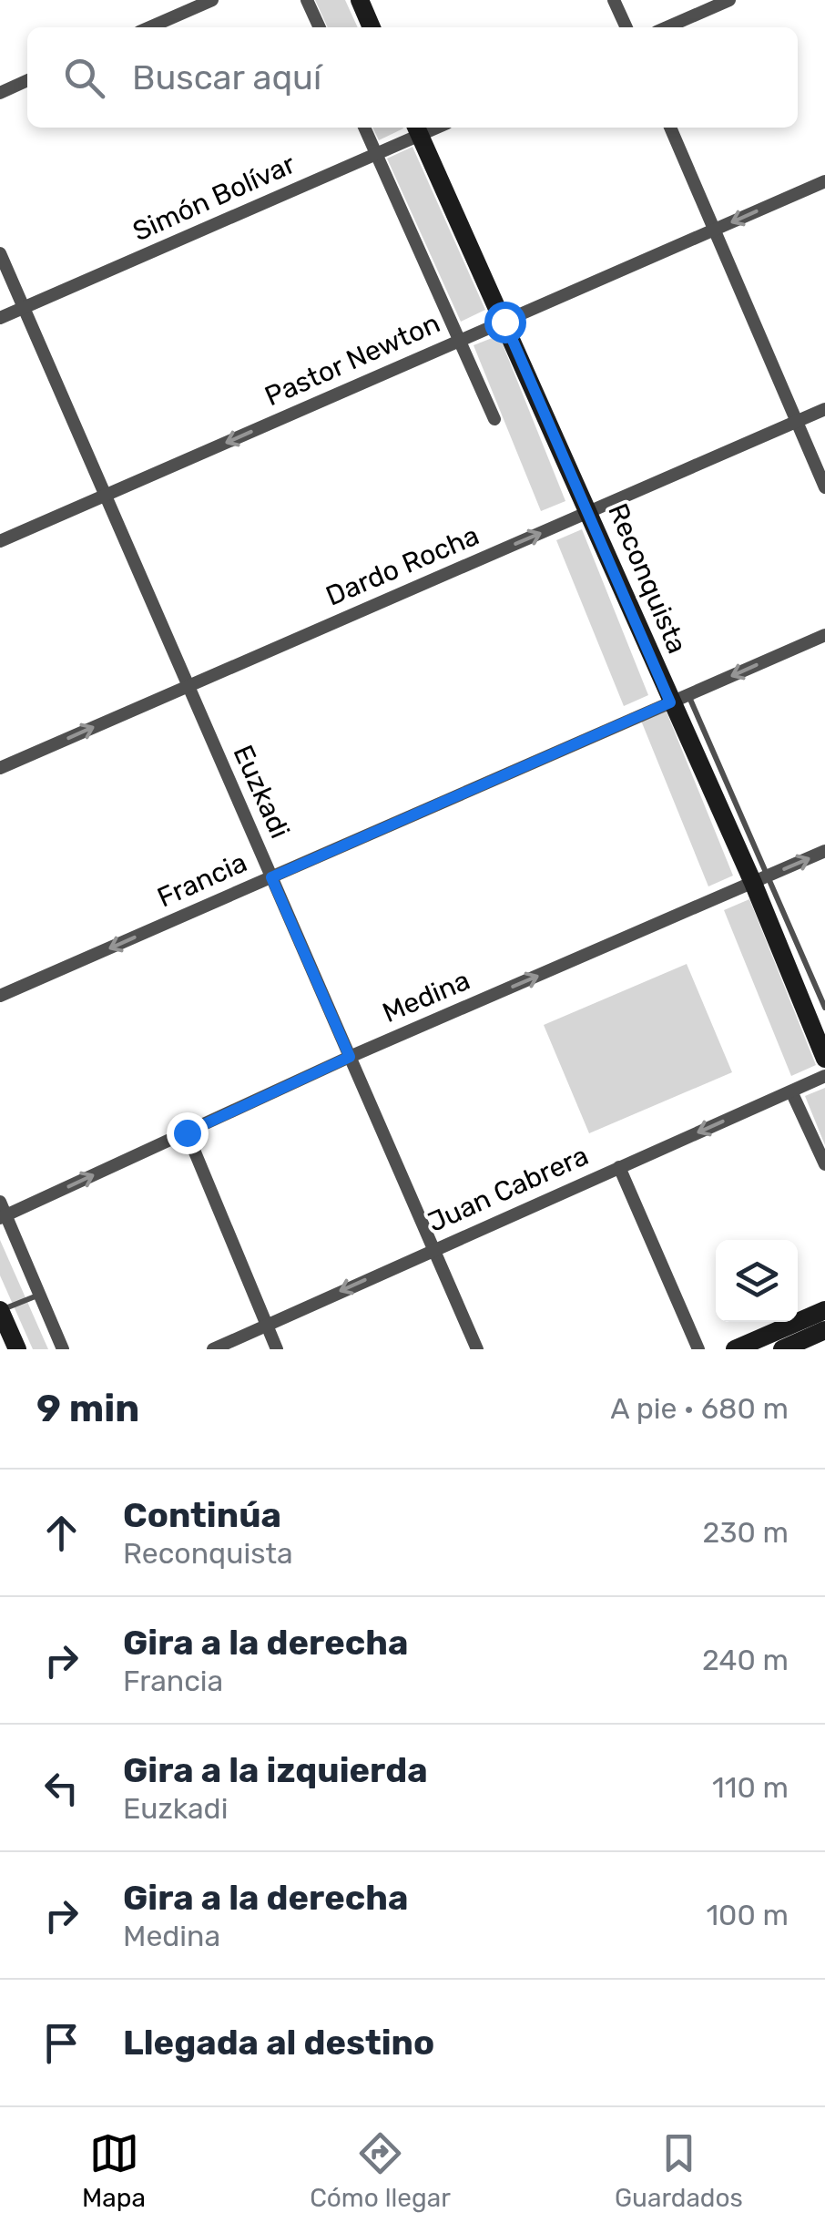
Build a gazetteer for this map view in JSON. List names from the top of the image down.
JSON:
{
  "streets": {
    "street": [
      "Simón Bolívar",
      "Pastor Newton",
      "Dardo Rocha",
      "Reconquista",
      "Euzkadi",
      "Francia",
      "Medina",
      "Juan Cabrera"
    ]
  },
  "crossings": [
    ["Simón Bolívar", "Reconquista"],
    ["Simón Bolívar", "Euzkadi"],
    ["Pastor Newton", "Reconquista"],
    ["Pastor Newton", "Euzkadi"],
    ["Dardo Rocha", "Reconquista"],
    ["Dardo Rocha", "Euzkadi"],
    ["Reconquista", "Francia"],
    ["Reconquista", "Medina"],
    ["Euzkadi", "Francia"],
    ["Euzkadi", "Medina"],
    ["Euzkadi", "Juan Cabrera"]
  ],
  "one_way": [
    "Pastor Newton",
    "Dardo Rocha",
    "Francia",
    "Medina",
    "Juan Cabrera"
  ],
  "page": {
    "search": "Buscar aquí",
    "heading": ["9 min", "A pie · 680 m"],
    "list": [
      ["Continúa", "Reconquista", "230 m"],
      ["Gira a la derecha", "Francia", "240 m"],
      ["Gira a la izquierda", "Euzkadi", "110 m"],
      ["Gira a la derecha", "Medina", "100 m"],
      "Llegada al destino"
    ],
    "nav": ["Mapa", "Cómo llegar", "Guardados"]
  }
}
